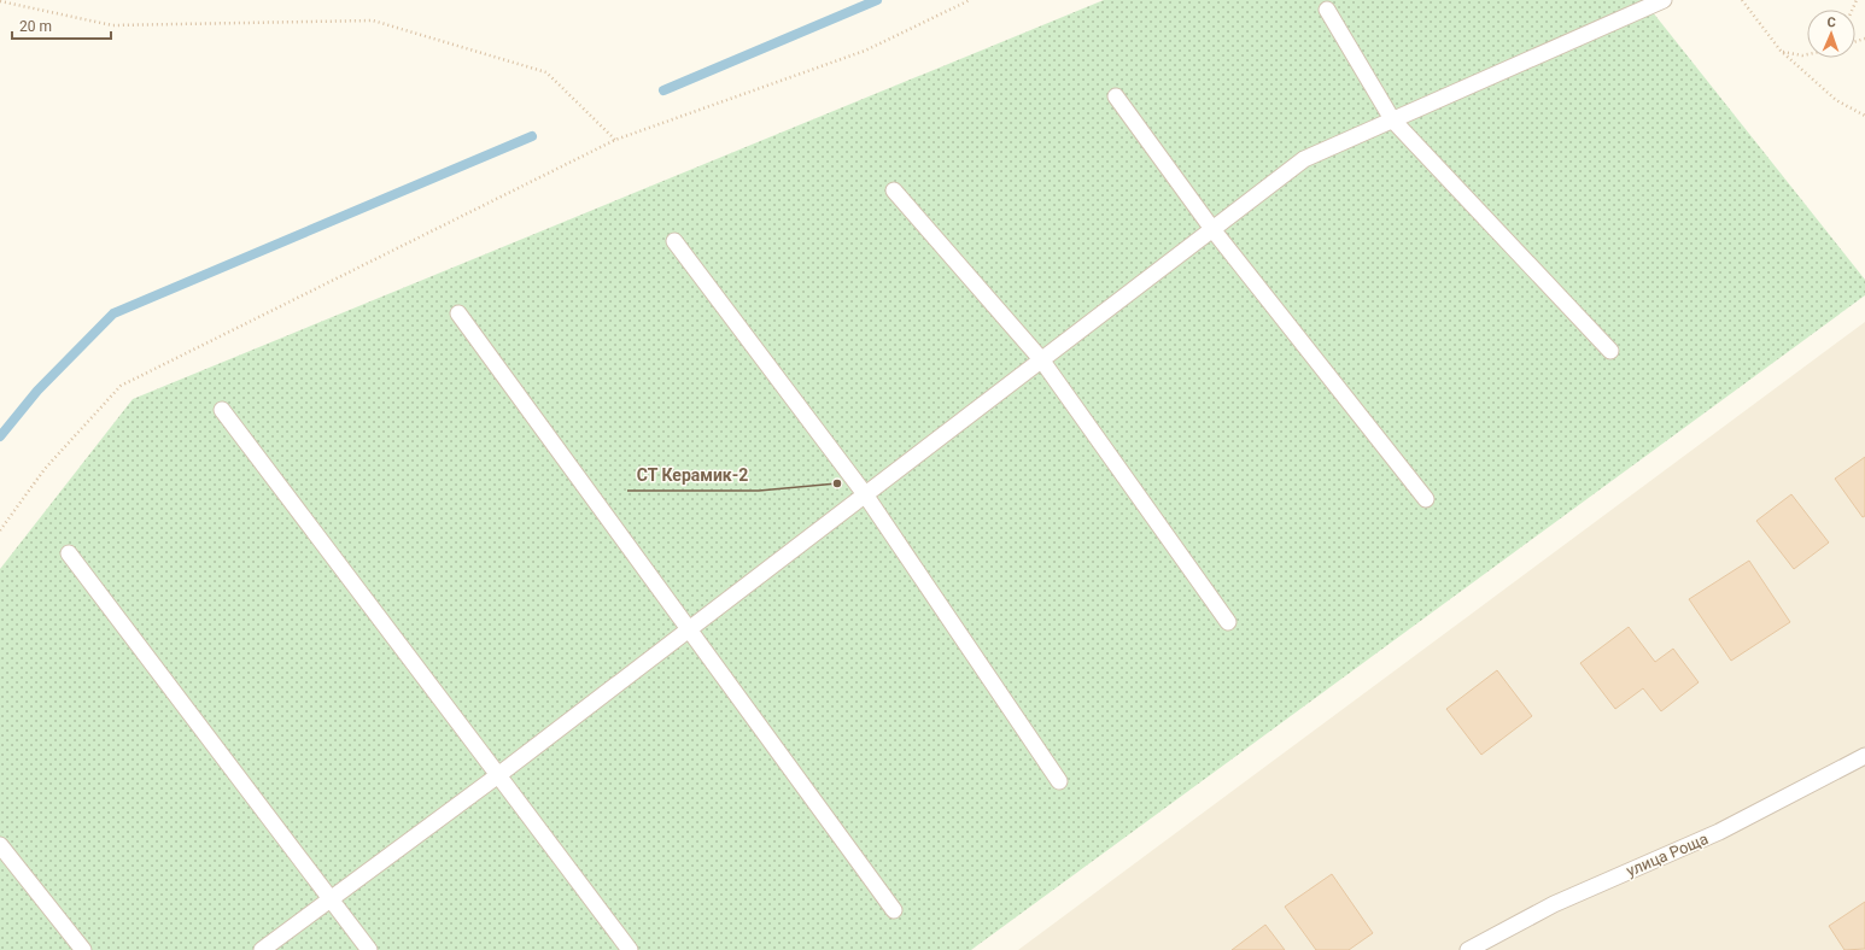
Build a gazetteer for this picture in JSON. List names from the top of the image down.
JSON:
{
  "streets": {
    "lane": ["улица Роща"]
  },
  "places": ["СТ Керамик-2"],
  "scale_bar": "20 m",
  "north": "top"
}
